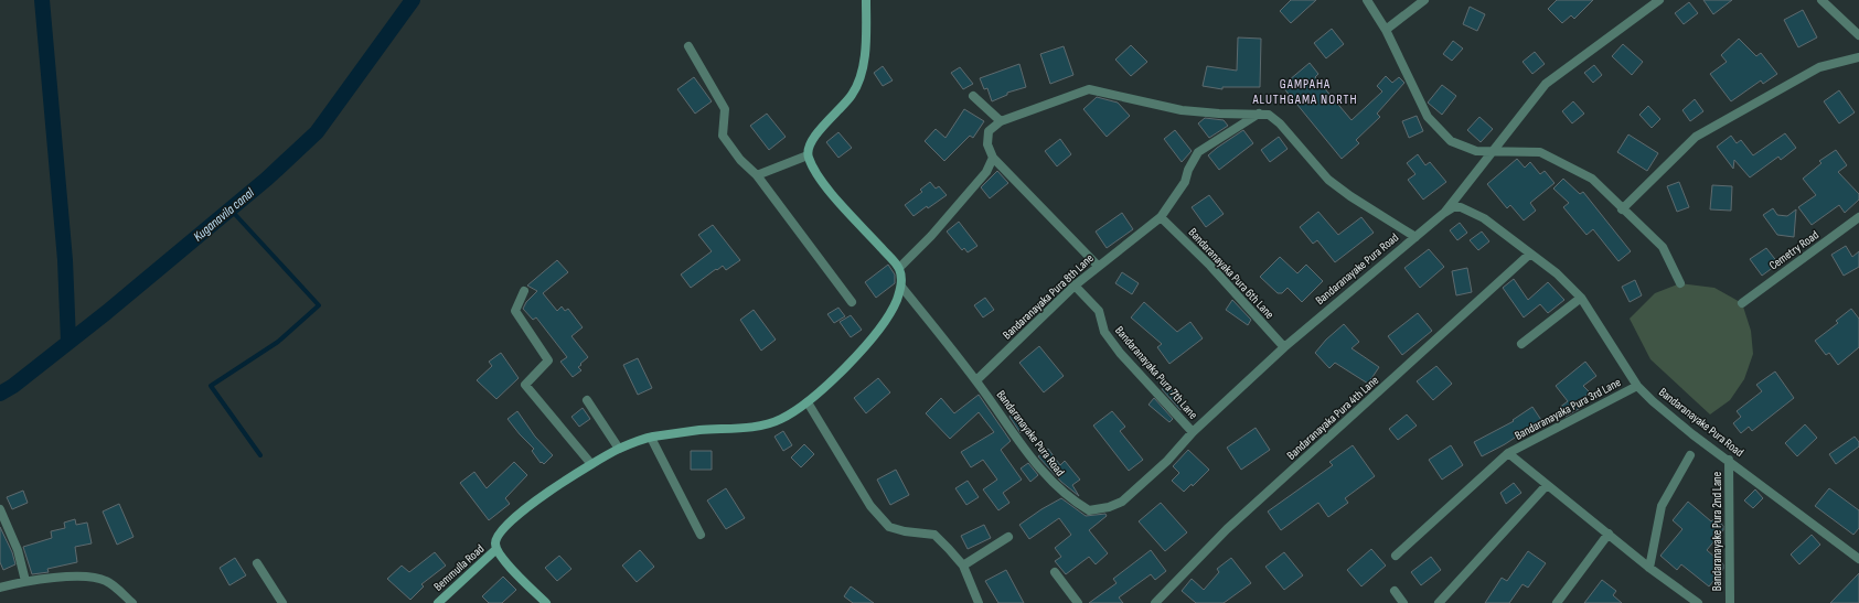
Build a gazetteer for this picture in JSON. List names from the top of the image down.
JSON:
{
  "streets": {
    "street": [
      "Cemetry Road",
      "Bandaranayake Pura Road",
      "Bandaranayaka Pura 6th Lane",
      "Bandaranayaka Pura 8th Lane",
      "Bandaranayaka Pura 7th Lane",
      "Bandaranayaka Pura 3rd Lane",
      "Bandaranayaka Pura 4th Lane",
      "Bandaranayake Pura 2nd Lane",
      "Bemmulla Road"
    ]
  },
  "crossings": [
    ["Bandaranayake Pura Road", "Bandaranayaka Pura 6th Lane"],
    ["Bandaranayake Pura Road", "Bandaranayaka Pura 8th Lane"],
    ["Bandaranayake Pura Road", "Bandaranayaka Pura 7th Lane"],
    ["Bandaranayake Pura Road", "Bandaranayaka Pura 3rd Lane"],
    ["Bandaranayake Pura Road", "Bandaranayaka Pura 4th Lane"],
    ["Bandaranayake Pura Road", "Bandaranayake Pura 2nd Lane"],
    ["Bandaranayaka Pura 6th Lane", "Bandaranayaka Pura 8th Lane"],
    ["Bandaranayaka Pura 8th Lane", "Bandaranayaka Pura 7th Lane"]
  ],
  "districts": ["GAMPAHA ALUTHGAMA NORTH"],
  "water": ["Kuganavila canal"]
}
